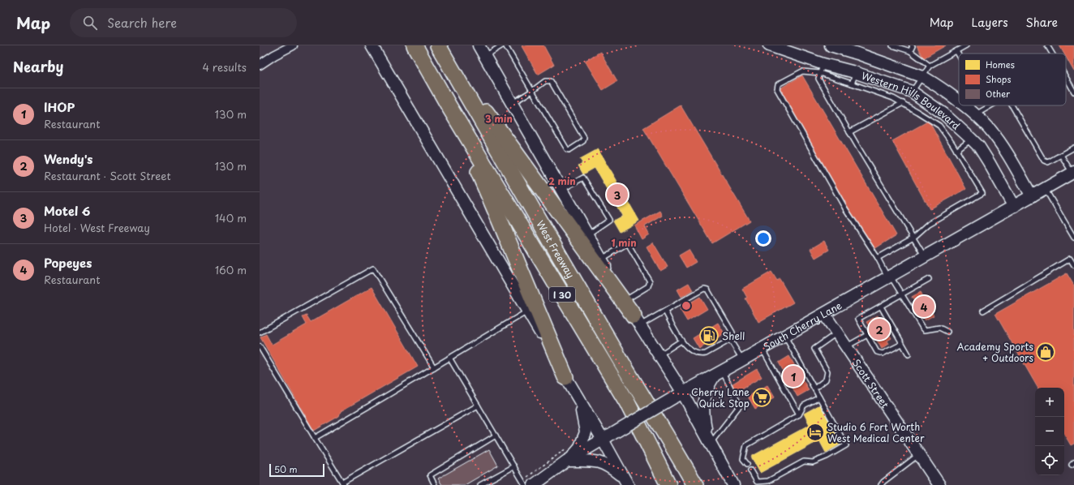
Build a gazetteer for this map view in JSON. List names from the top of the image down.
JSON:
{
  "streets": {
    "highway": ["West Freeway", "I 30"],
    "street": ["Western Hills Boulevard", "South Cherry Lane", "Scott Street"]
  },
  "crossings": [
    ["Western Hills Boulevard", "South Cherry Lane"],
    ["South Cherry Lane", "Scott Street"]
  ],
  "places": {
    "fuel station": ["Shell"],
    "shop": ["Academy Sports + Outdoors"],
    "supermarket": ["Cherry Lane Quick Stop"],
    "hotel": ["Studio 6 Fort Worth West Medical Center"]
  },
  "legend": ["Homes", "Shops", "Other"],
  "scale_bar": "50 m",
  "page": {
    "header": "Map",
    "search": "Search here",
    "nav": ["Map", "Layers", "Share"],
    "heading": ["Nearby", "4 results"],
    "list": [
      {
        "mark": "1",
        "name": "IHOP",
        "note": "Restaurant",
        "value": "130 m"
      },
      {
        "mark": "2",
        "name": "Wendy's",
        "note": "Restaurant · Scott Street",
        "value": "130 m"
      },
      {
        "mark": "3",
        "name": "Motel 6",
        "note": "Hotel · West Freeway",
        "value": "140 m"
      },
      {
        "mark": "4",
        "name": "Popeyes",
        "note": "Restaurant",
        "value": "160 m"
      }
    ],
    "pins": [
      "3",
      "4",
      "2",
      "1"
    ],
    "map_buttons": ["+", "−"],
    "scale": "50 m"
  },
  "rings": ["3 min", "2 min", "1 min"]
}
